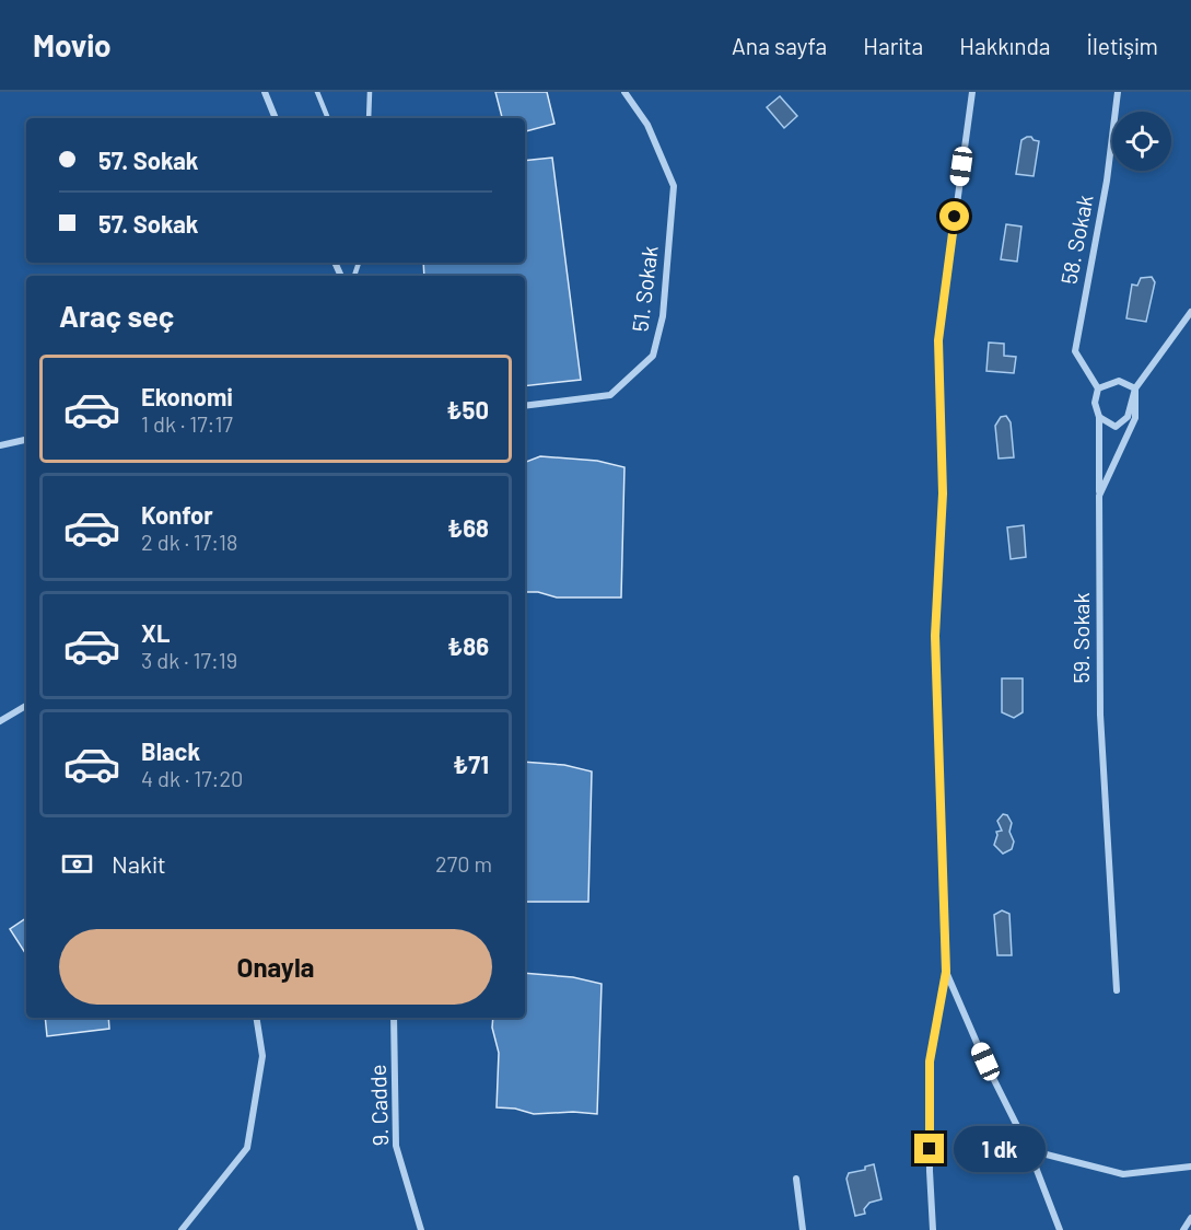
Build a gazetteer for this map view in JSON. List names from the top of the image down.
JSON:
{
  "streets": {
    "street": [
      "58. Sokak",
      "51. Sokak",
      "59. Sokak",
      "9. Cadde"
    ]
  },
  "crossings": [
    ["58. Sokak", "59. Sokak"]
  ],
  "page": {
    "header": "Movio",
    "nav": [
      "Ana sayfa",
      "Harita",
      "Hakkında",
      "İletişim"
    ],
    "banner": ["57. Sokak", "57. Sokak"],
    "heading": "Araç seç",
    "list": [
      {
        "name": "Ekonomi",
        "note": "1 dk · 17:17",
        "value": "₺50"
      },
      {
        "name": "Konfor",
        "note": "2 dk · 17:18",
        "value": "₺68"
      },
      {
        "name": "XL",
        "note": "3 dk · 17:19",
        "value": "₺86"
      },
      {
        "name": "Black",
        "note": "4 dk · 17:20",
        "value": "₺71"
      }
    ],
    "pay": ["Nakit", "270 m"],
    "buttons": "Onayla",
    "bubble": "1 dk"
  }
}
